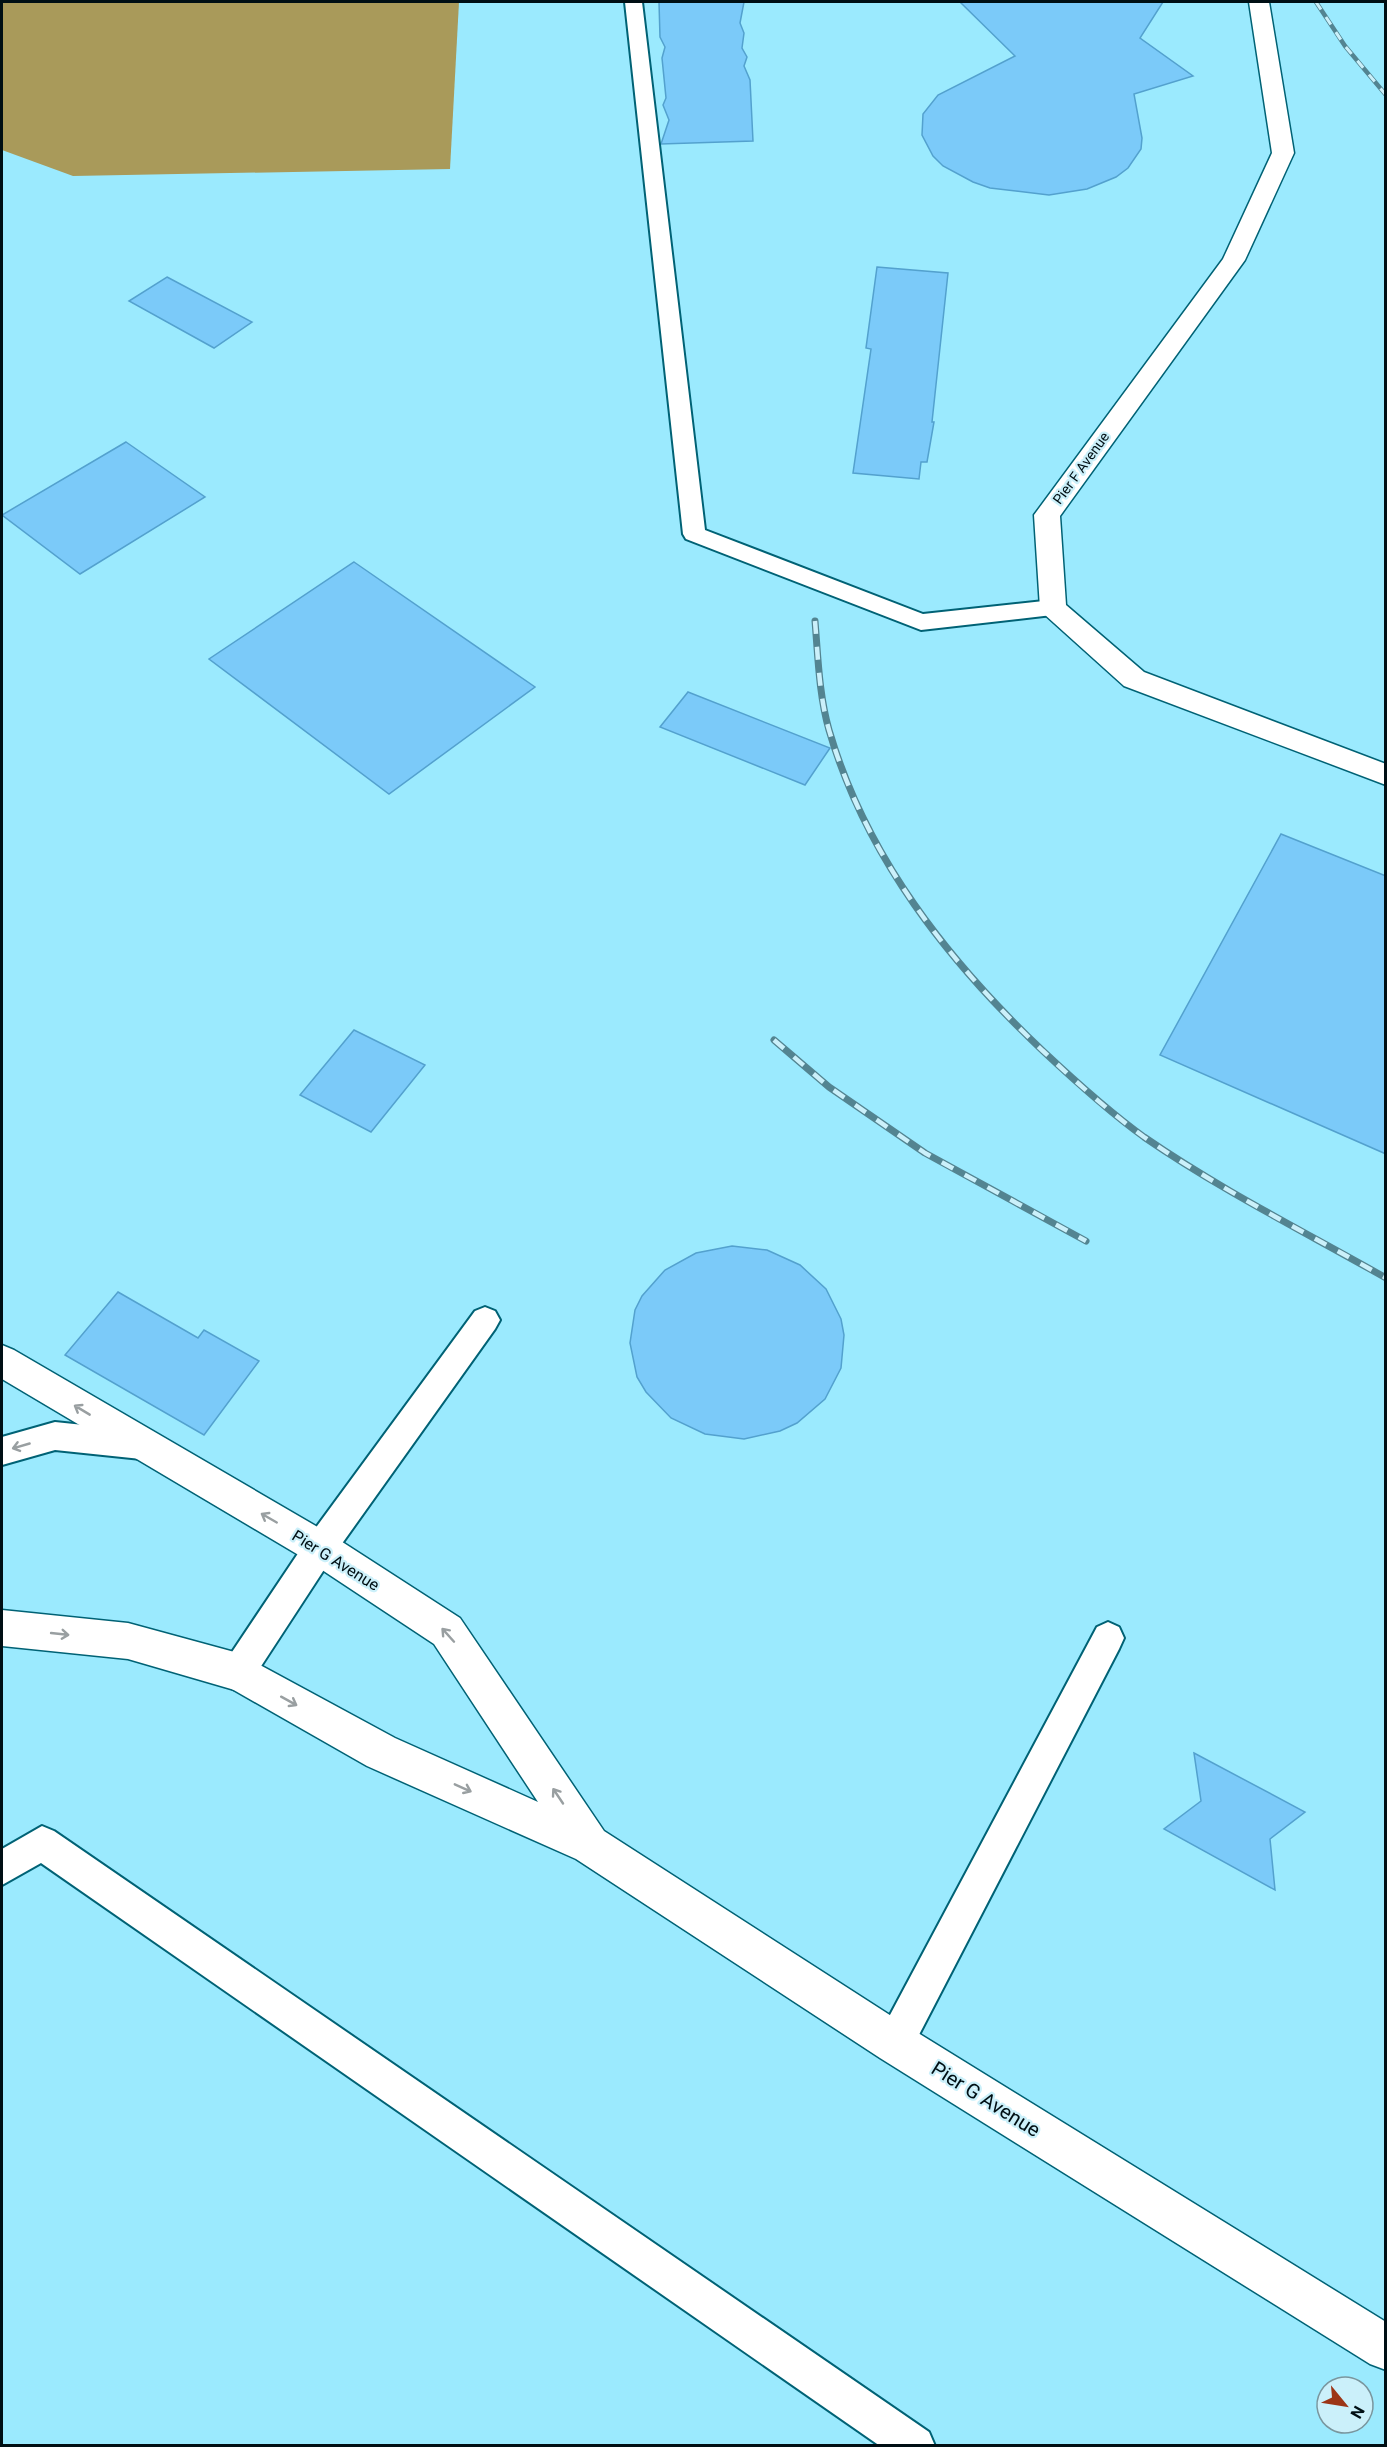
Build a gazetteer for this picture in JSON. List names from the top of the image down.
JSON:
{
  "streets": {
    "main road": ["Pier F Avenue", "Pier G Avenue"]
  },
  "north": "bottom right"
}
